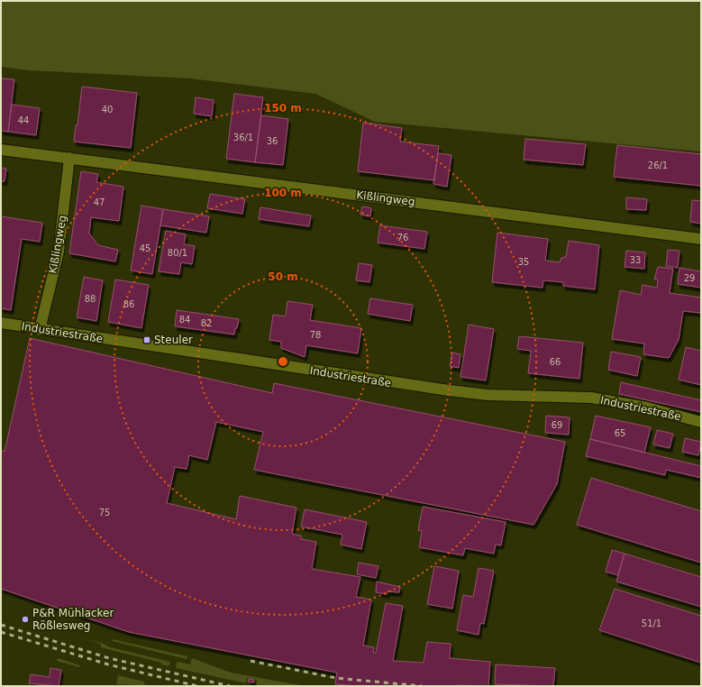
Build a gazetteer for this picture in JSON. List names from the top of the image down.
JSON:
{
  "streets": {
    "street": ["Kißlingweg", "Industriestraße"]
  },
  "crossings": [
    ["Kißlingweg", "Industriestraße"]
  ],
  "places": {
    "transit": ["Steuler"],
    "other": ["P&R Mühlacker Rößlesweg"]
  },
  "house_numbers": [
    "40",
    "44",
    "36/1",
    "36",
    "26/1",
    "47",
    "76",
    "45",
    "80/1",
    "33",
    "35",
    "29",
    "88",
    "86",
    "84",
    "82",
    "78",
    "66",
    "69",
    "65",
    "75",
    "51/1"
  ],
  "rings": ["150 m", "100 m", "50 m"]
}
